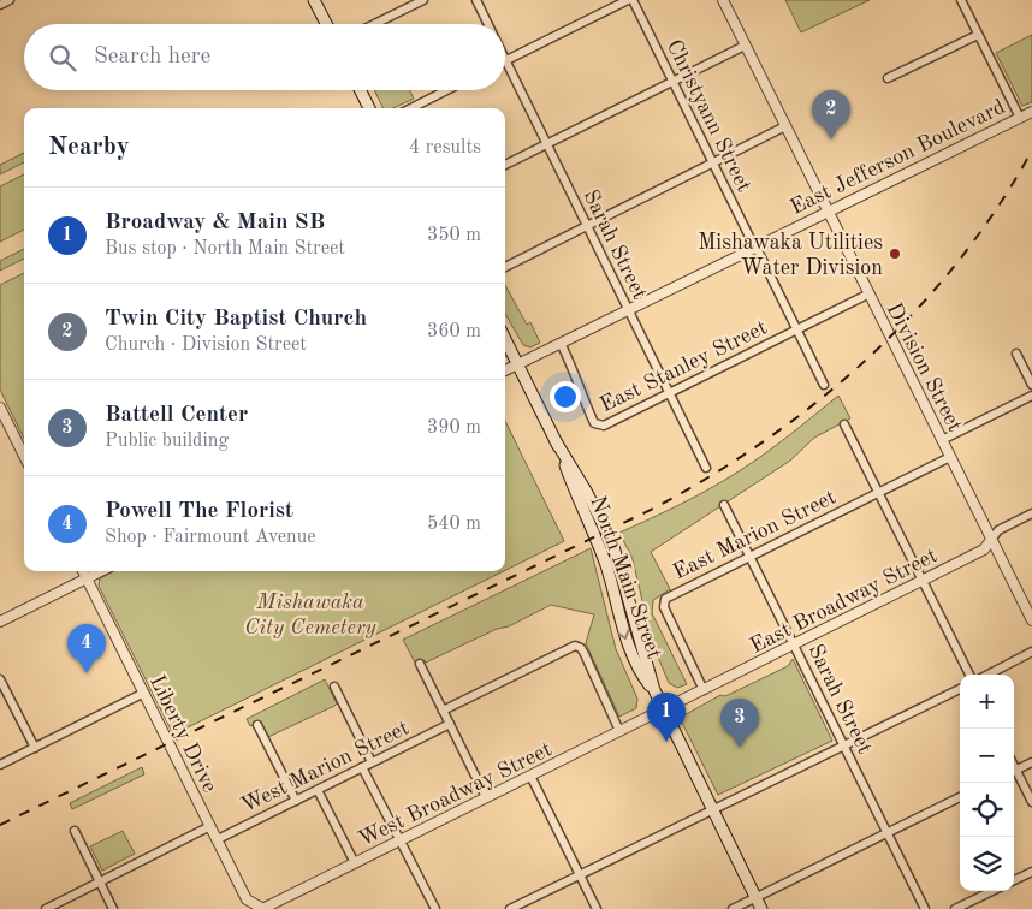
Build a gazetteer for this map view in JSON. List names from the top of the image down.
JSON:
{
  "streets": {
    "main road": ["North Main Street"],
    "street": [
      "Christyann Street",
      "East Jefferson Boulevard",
      "Sarah Street",
      "East Stanley Street",
      "Division Street",
      "East Marion Street",
      "East Broadway Street",
      "Liberty Drive",
      "West Marion Street",
      "West Broadway Street"
    ]
  },
  "crossings": [
    ["Christyann Street", "East Jefferson Boulevard"],
    ["Christyann Street", "East Stanley Street"],
    ["East Jefferson Boulevard", "Sarah Street"],
    ["East Jefferson Boulevard", "East Stanley Street"],
    ["East Jefferson Boulevard", "Division Street"],
    ["East Jefferson Boulevard", "North Main Street"],
    ["Sarah Street", "East Stanley Street"],
    ["Sarah Street", "East Marion Street"],
    ["Sarah Street", "East Broadway Street"],
    ["East Stanley Street", "Division Street"],
    ["Division Street", "East Marion Street"],
    ["Division Street", "East Broadway Street"],
    ["East Marion Street", "East Broadway Street"],
    ["North Main Street", "East Broadway Street"],
    ["North Main Street", "West Broadway Street"],
    ["East Broadway Street", "West Broadway Street"],
    ["Liberty Drive", "West Marion Street"],
    ["Liberty Drive", "West Broadway Street"]
  ],
  "parks": ["Mishawaka City Cemetery"],
  "places": ["Mishawaka Utilities Water Division"],
  "page": {
    "search": "Search here",
    "pins": [
      "2",
      "4",
      "1",
      "3"
    ],
    "heading": ["Nearby", "4 results"],
    "list": [
      {
        "mark": "1",
        "name": "Broadway & Main SB",
        "note": "Bus stop · North Main Street",
        "value": "350 m"
      },
      {
        "mark": "2",
        "name": "Twin City Baptist Church",
        "note": "Church · Division Street",
        "value": "360 m"
      },
      {
        "mark": "3",
        "name": "Battell Center",
        "note": "Public building",
        "value": "390 m"
      },
      {
        "mark": "4",
        "name": "Powell The Florist",
        "note": "Shop · Fairmount Avenue",
        "value": "540 m"
      }
    ],
    "map_buttons": ["+", "−"]
  }
}
